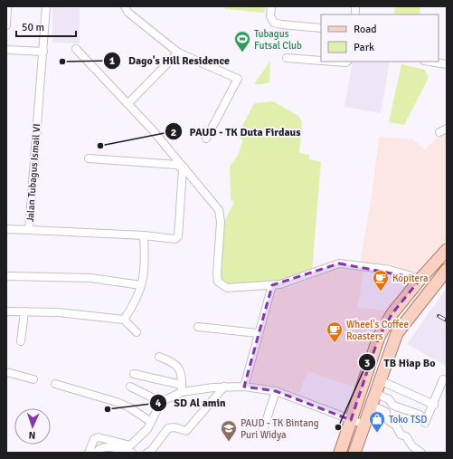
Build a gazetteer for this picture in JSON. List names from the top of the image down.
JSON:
{
  "streets": {
    "street": ["Jalan Tubagus Ismail VI"]
  },
  "places": {
    "sports": ["Tubagus Futsal Club"],
    "other": [
      "Dago's Hill Residence",
      "PAUD - TK Duta Firdaus",
      "SD Al amin",
      "TB Hiap Bo"
    ],
    "cafe": ["Kopitera", "Wheel's Coffee Roasters"],
    "shop": ["Toko TSD"],
    "school or university": ["PAUD - TK Bintang Puri Widya"]
  },
  "legend": ["Road", "Park"],
  "scale_bar": "50 m",
  "north": "bottom"
}
